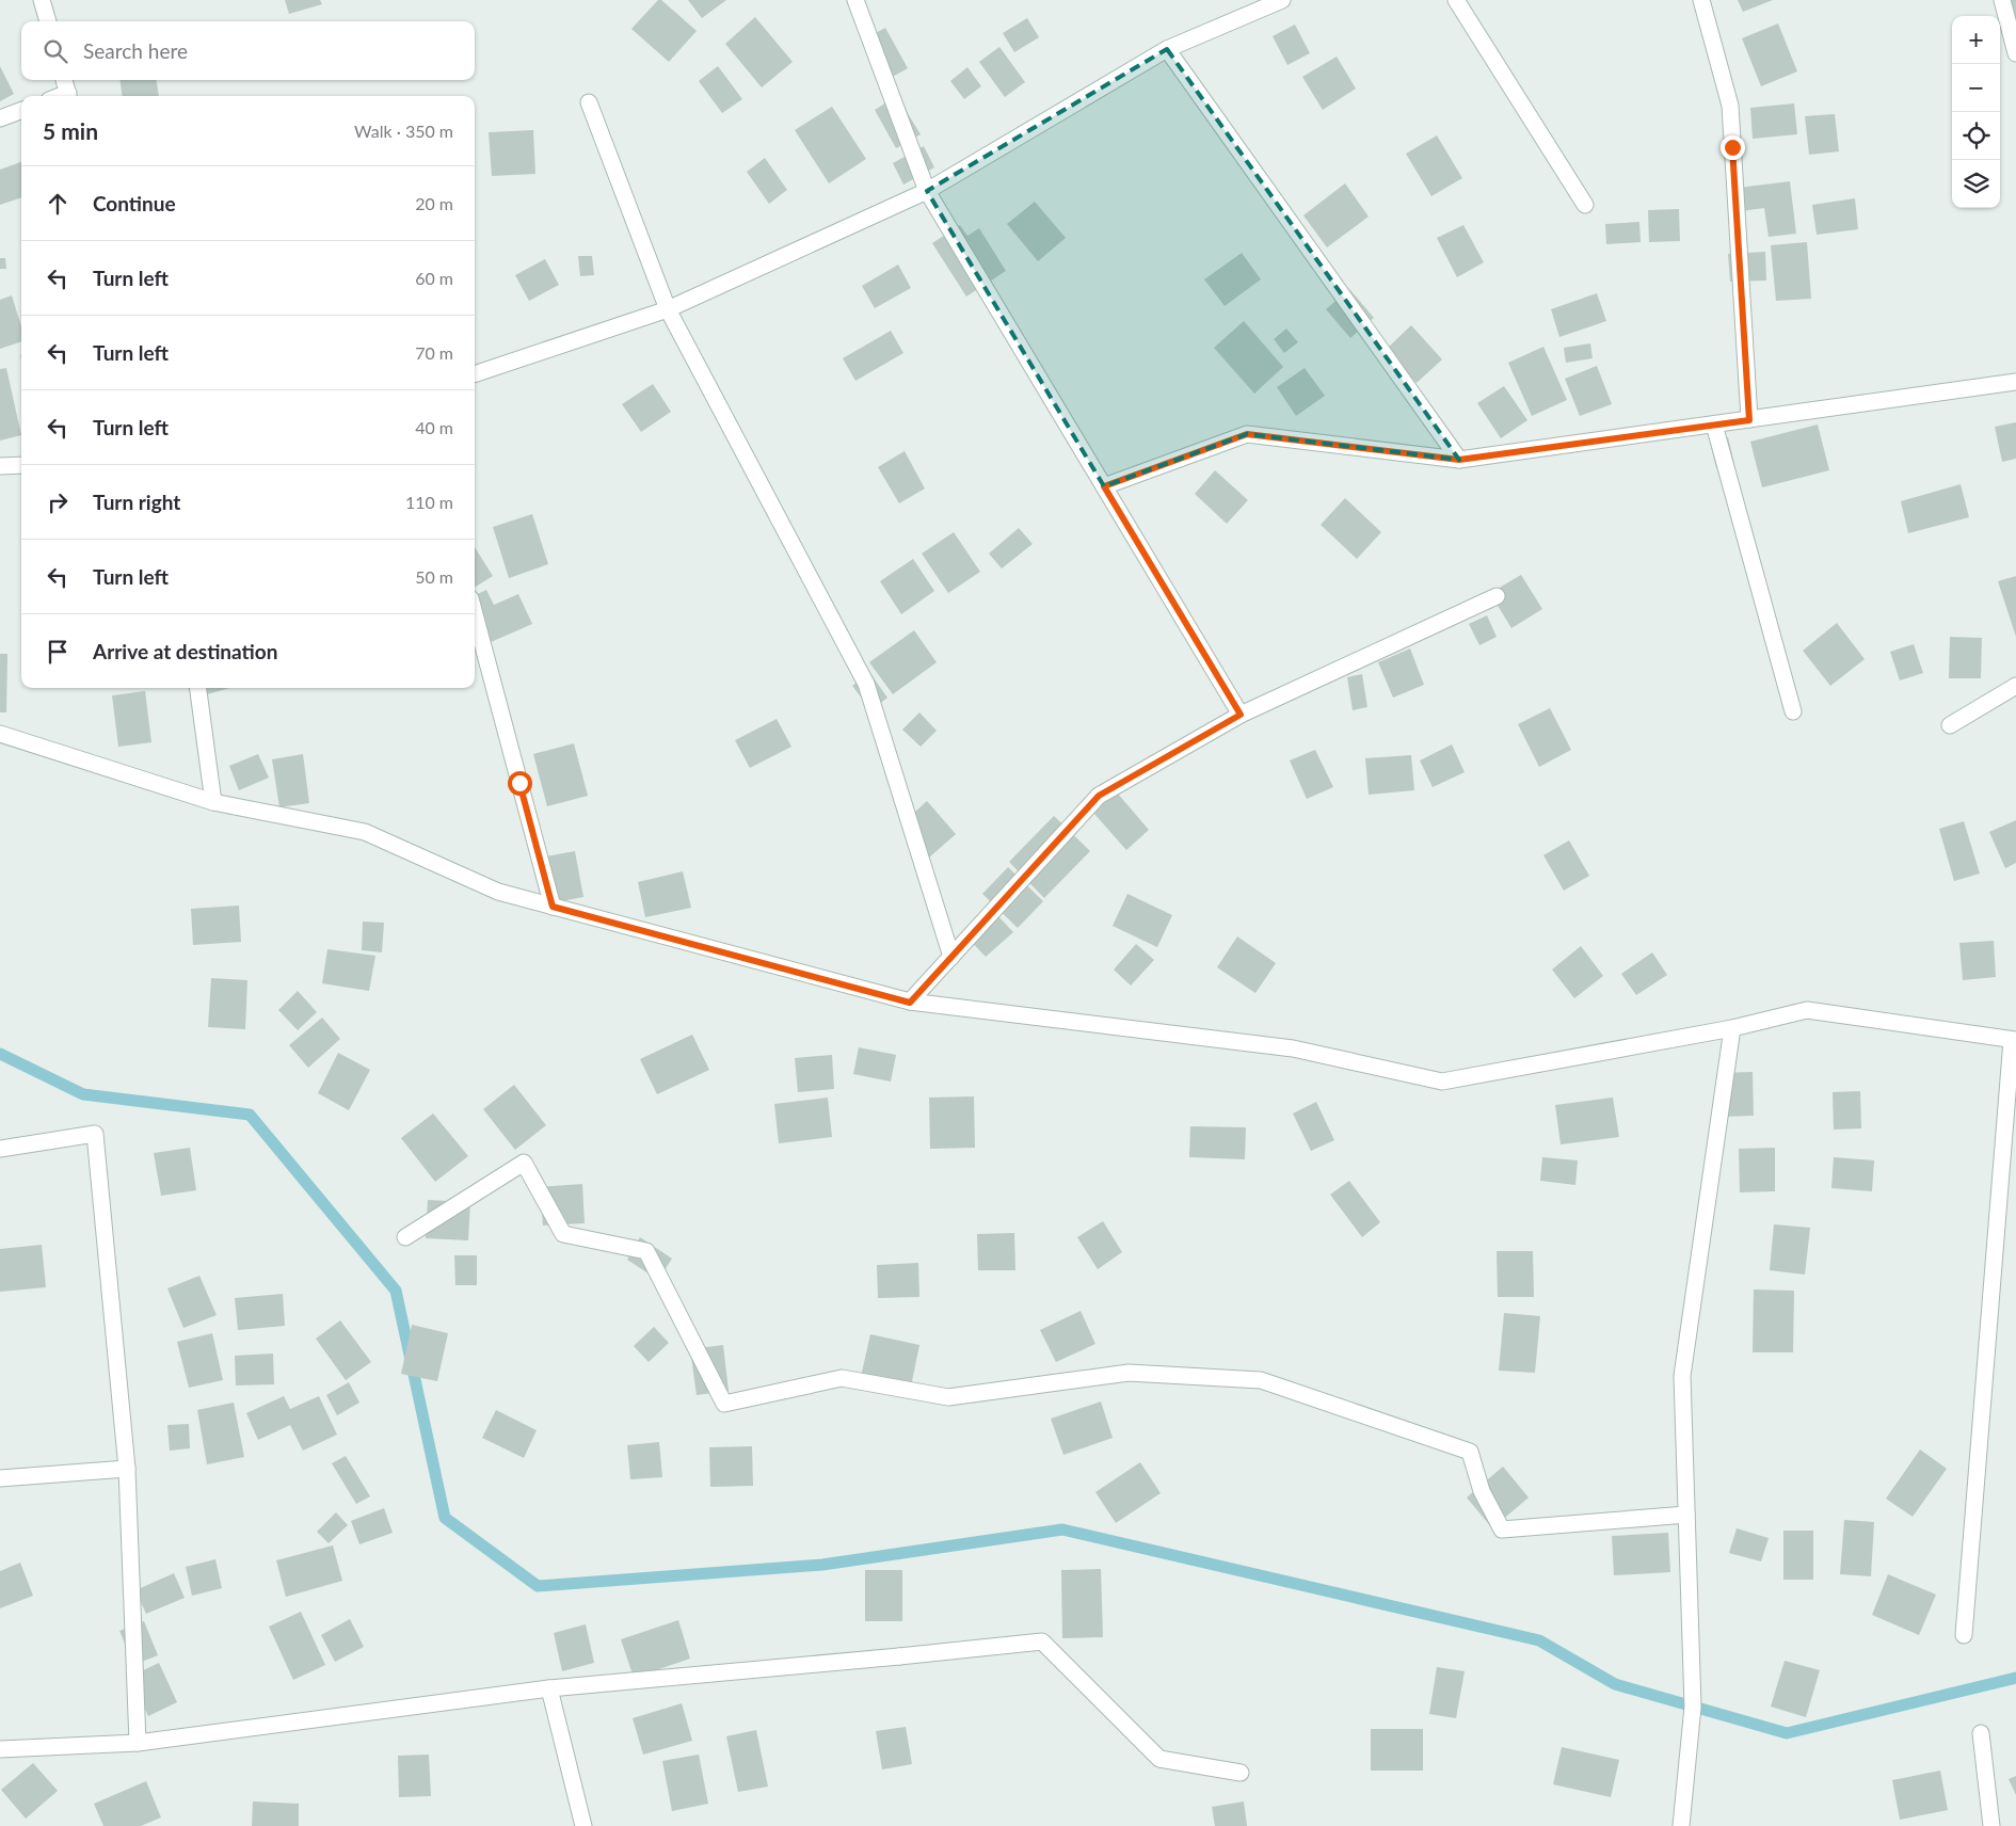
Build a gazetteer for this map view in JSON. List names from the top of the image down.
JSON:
{
  "page": {
    "map_buttons": ["+", "−"],
    "search": "Search here",
    "heading": ["5 min", "Walk · 350 m"],
    "list": [
      ["Continue", "20 m"],
      ["Turn left", "60 m"],
      ["Turn left", "70 m"],
      ["Turn left", "40 m"],
      ["Turn right", "110 m"],
      ["Turn left", "50 m"],
      "Arrive at destination"
    ]
  }
}
